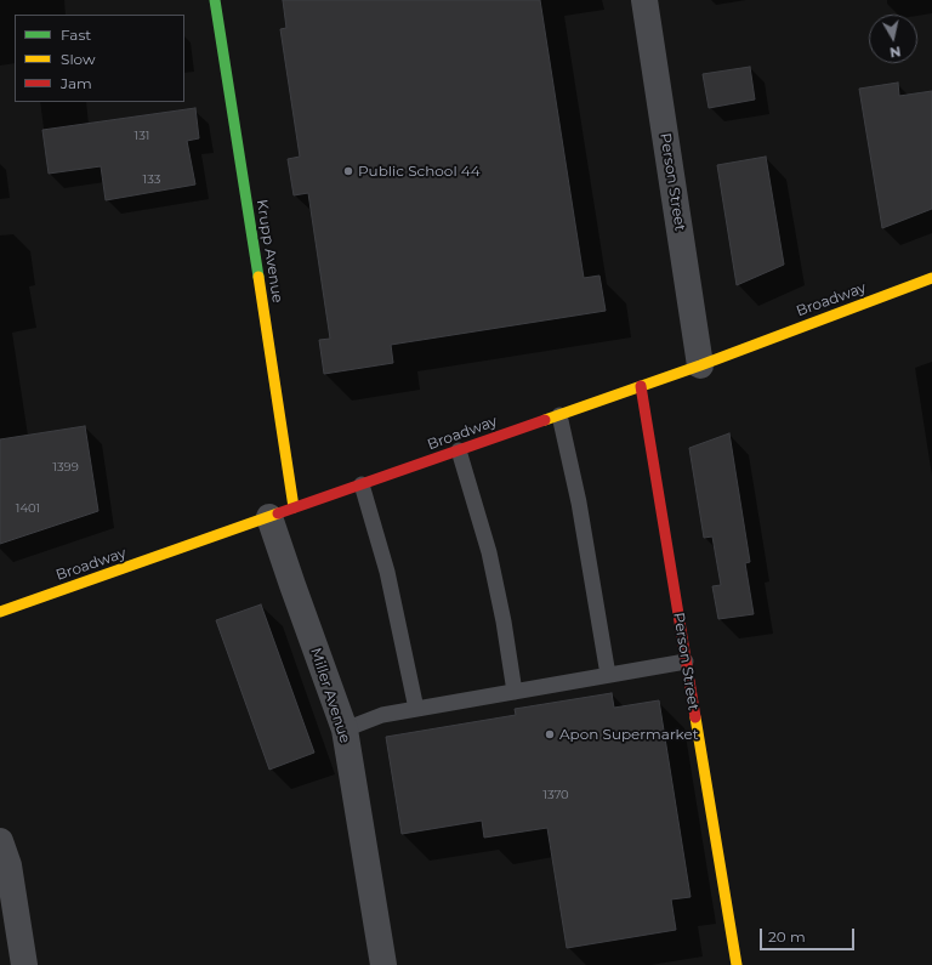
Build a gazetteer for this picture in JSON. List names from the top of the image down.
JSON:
{
  "streets": {
    "street": [
      "Person Street",
      "Krupp Avenue",
      "Broadway",
      "Miller Avenue"
    ]
  },
  "crossings": [
    ["Person Street", "Broadway"],
    ["Krupp Avenue", "Broadway"],
    ["Broadway", "Miller Avenue"]
  ],
  "places": ["Public School 44", "Apon Supermarket"],
  "house_numbers": [
    "131",
    "133",
    "1399",
    "1401",
    "1370"
  ],
  "legend": ["Fast", "Slow", "Jam"],
  "scale_bar": "20 m",
  "north": "bottom"
}
